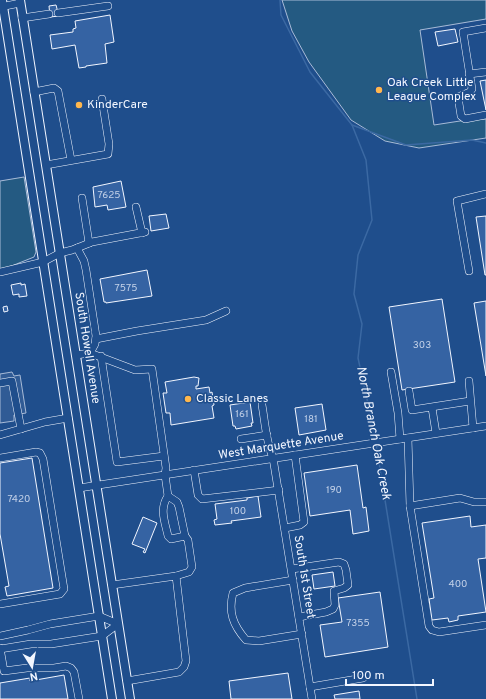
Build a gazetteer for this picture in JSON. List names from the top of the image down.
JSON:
{
  "streets": {
    "main road": ["South Howell Avenue"],
    "street": ["West Marquette Avenue", "South 1st Street"]
  },
  "crossings": [
    ["South Howell Avenue", "West Marquette Avenue"],
    ["West Marquette Avenue", "South 1st Street"]
  ],
  "water": ["North Branch Oak Creek"],
  "places": ["Oak Creek Little League Complex", "KinderCare", "Classic Lanes"],
  "house_numbers": [
    "7625",
    "7575",
    "303",
    "161",
    "181",
    "190",
    "7420",
    "100",
    "400",
    "7355"
  ],
  "scale_bar": "100 m",
  "north": "bottom"
}
